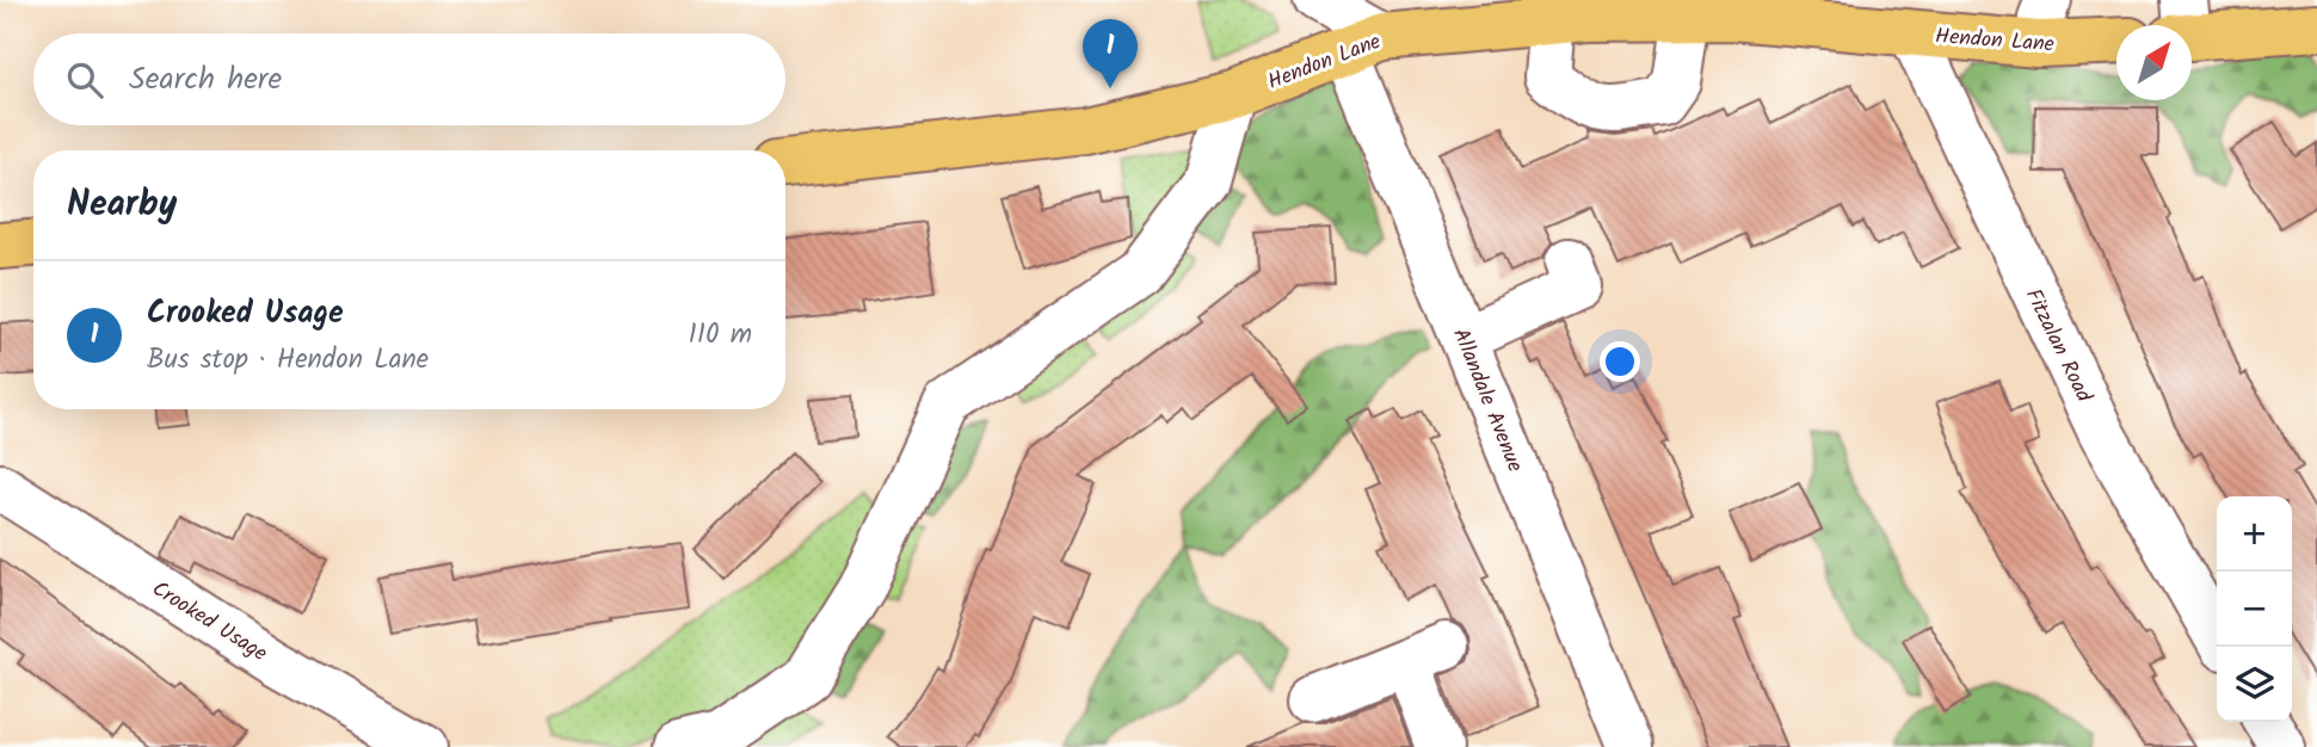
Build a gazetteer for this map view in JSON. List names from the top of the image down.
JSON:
{
  "streets": {
    "main road": ["Hendon Lane"],
    "street": ["Fitzalan Road", "Allandale Avenue", "Crooked Usage"]
  },
  "crossings": [
    ["Hendon Lane", "Fitzalan Road"],
    ["Hendon Lane", "Allandale Avenue"]
  ],
  "north": "top right",
  "page": {
    "pins": "1",
    "search": "Search here",
    "heading": "Nearby",
    "list": [
      {
        "mark": "1",
        "name": "Crooked Usage",
        "note": "Bus stop · Hendon Lane",
        "value": "110 m"
      }
    ],
    "map_buttons": ["+", "−"]
  }
}
